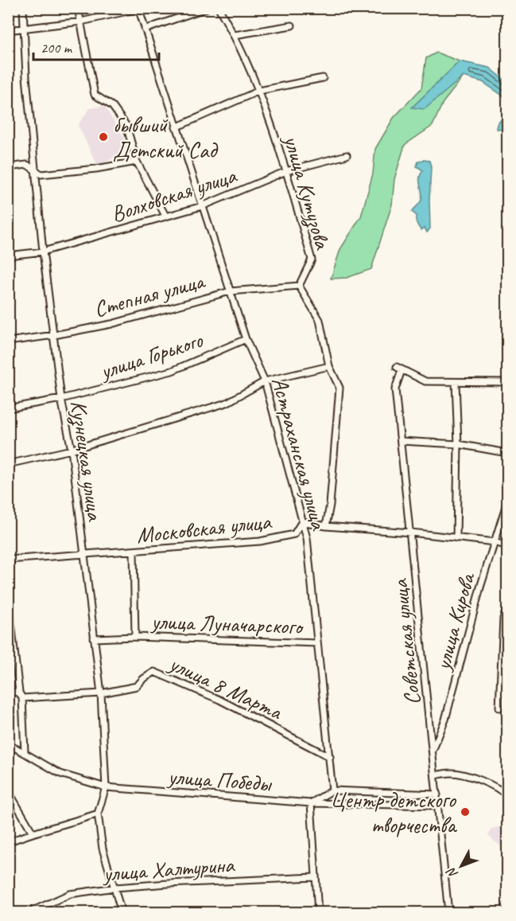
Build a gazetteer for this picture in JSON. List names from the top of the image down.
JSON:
{
  "streets": {
    "street": [
      "улица Кутузова",
      "Волховская улица",
      "Степная улица",
      "улица Горького",
      "Астраханская улица",
      "Кузнецкая улица",
      "Московская улица",
      "улица Кирова",
      "улица Луначарского",
      "Советская улица",
      "улица 8 Марта",
      "улица Победы",
      "улица Халтурина"
    ]
  },
  "crossings": [
    ["улица Кутузова", "Волховская улица"],
    ["улица Кутузова", "Степная улица"],
    ["Волховская улица", "Астраханская улица"],
    ["Волховская улица", "Кузнецкая улица"],
    ["Степная улица", "Астраханская улица"],
    ["Степная улица", "Кузнецкая улица"],
    ["улица Горького", "Астраханская улица"],
    ["улица Горького", "Кузнецкая улица"],
    ["Астраханская улица", "Московская улица"],
    ["Астраханская улица", "улица Луначарского"],
    ["Астраханская улица", "улица 8 Марта"],
    ["Кузнецкая улица", "Московская улица"],
    ["Кузнецкая улица", "улица Луначарского"],
    ["Кузнецкая улица", "улица 8 Марта"],
    ["Кузнецкая улица", "улица Победы"],
    ["Кузнецкая улица", "улица Халтурина"],
    ["Московская улица", "улица Кирова"],
    ["Московская улица", "улица Луначарского"],
    ["Московская улица", "Советская улица"],
    ["улица Кирова", "Советская улица"],
    ["Советская улица", "улица Победы"]
  ],
  "places": ["бывший Детский Сад", "Центр детского творчества"],
  "scale_bar": "200 m",
  "north": "bottom left"
}
